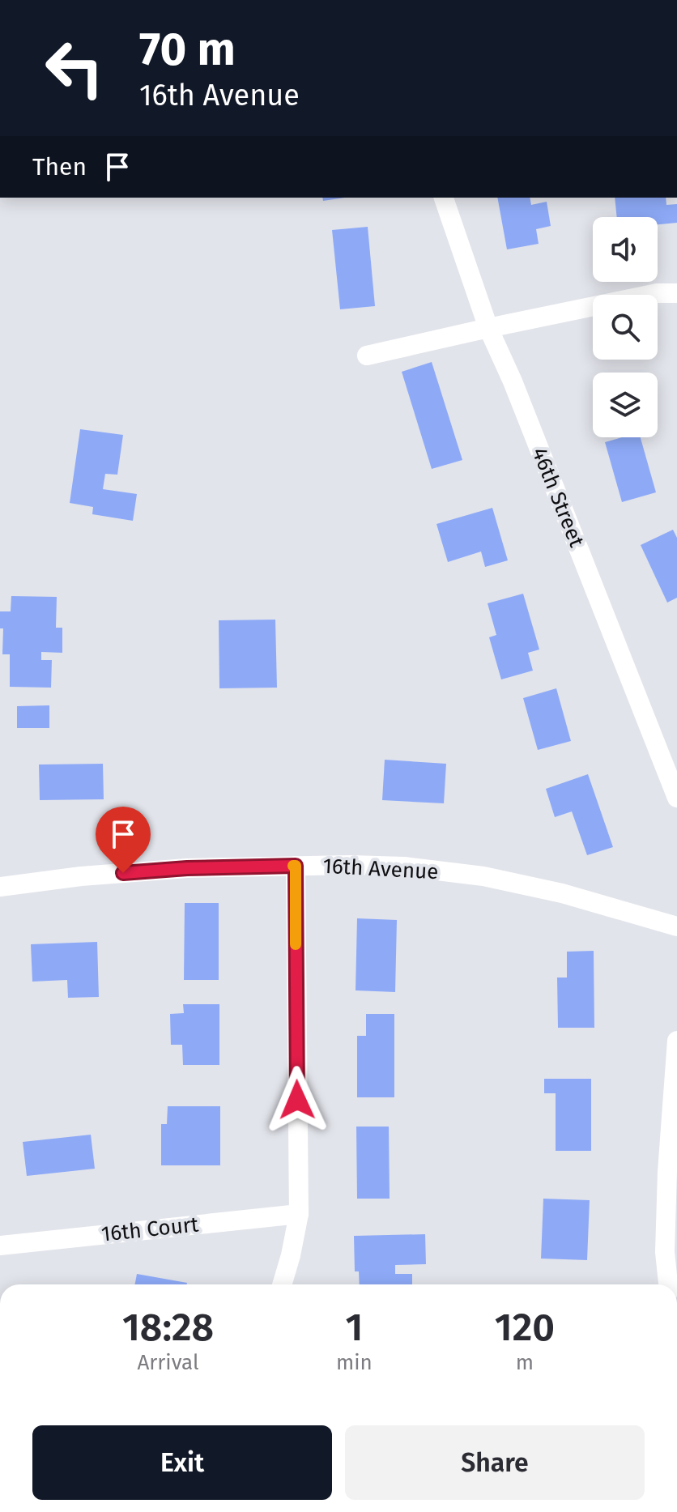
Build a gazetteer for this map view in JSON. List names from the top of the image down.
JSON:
{
  "streets": {
    "street": ["46th Street", "16th Avenue", "16th Court"]
  },
  "page": {
    "turn": ["70 m", "16th Avenue"],
    "then": "Then",
    "eta": [
      "18:28",
      "Arrival",
      "1",
      "min",
      "120",
      "m"
    ],
    "buttons": ["Exit", "Share"]
  }
}
